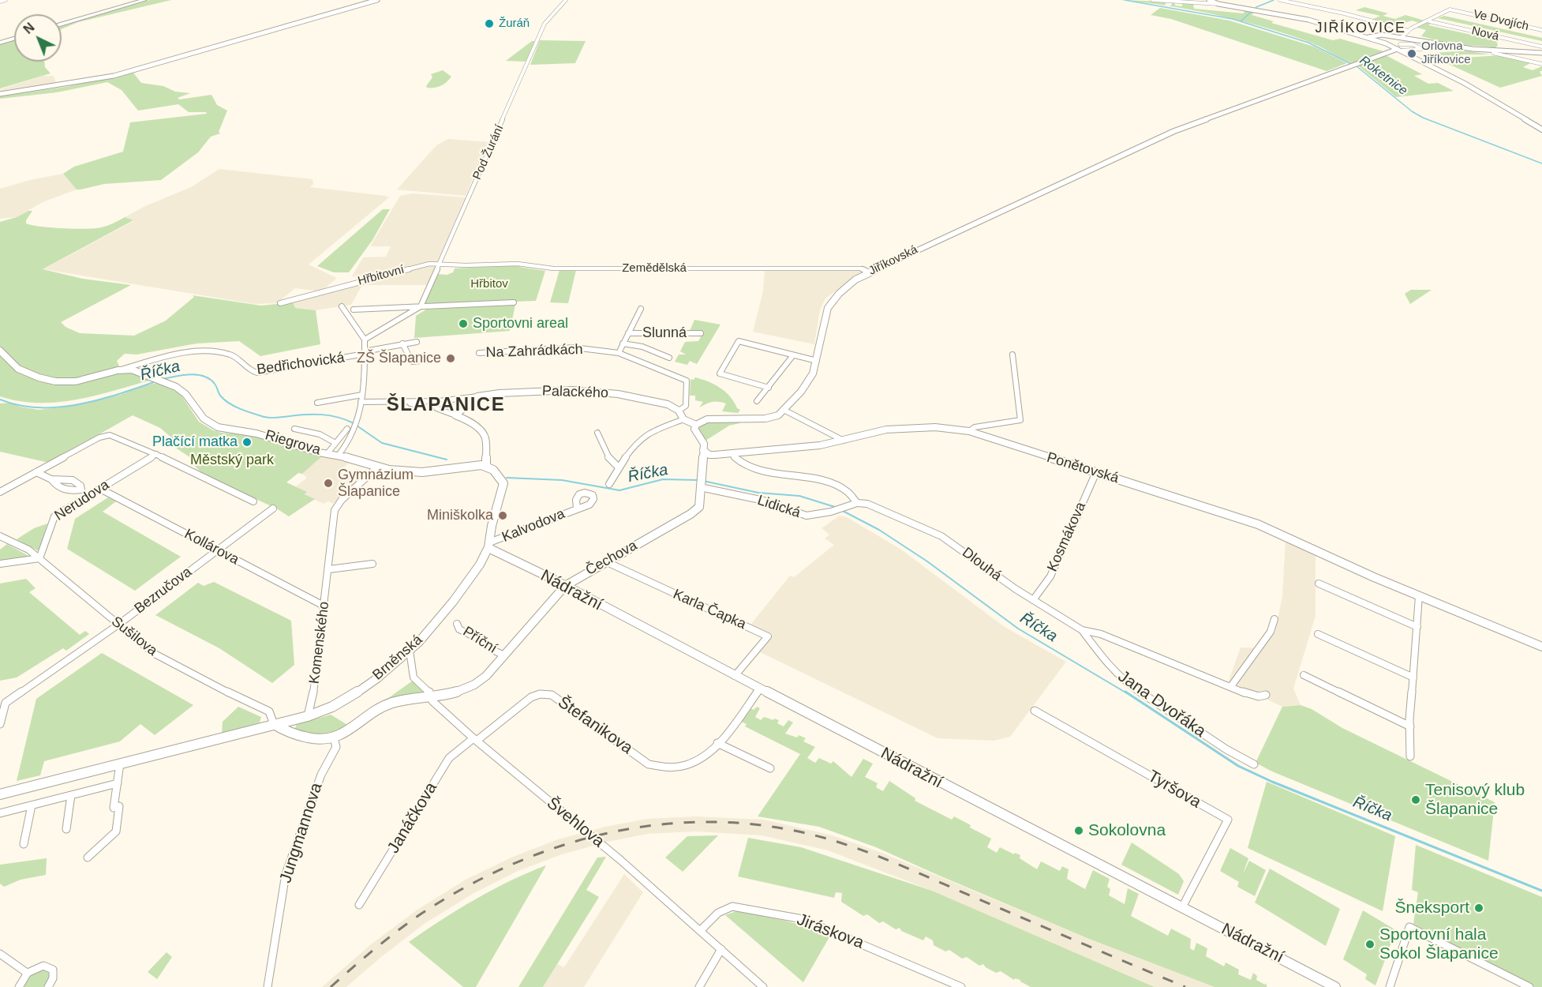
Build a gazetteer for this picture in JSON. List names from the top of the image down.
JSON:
{
  "streets": {
    "street": [
      "Ve Dvojích",
      "Nová",
      "Pod Žurání",
      "Jiříkovská",
      "Zemědělská",
      "Hřbitovní",
      "Slunná",
      "Na Zahrádkách",
      "Bedřichovická",
      "Palackého",
      "Riegrova",
      "Ponětovská",
      "Nerudova",
      "Lidická",
      "Kalvodova",
      "Kosmákova",
      "Kollárova",
      "Čechova",
      "Dlouhá",
      "Bezručova",
      "Nádražní",
      "Karla Čapka",
      "Sušilova",
      "Příční",
      "Komenského",
      "Brněnská",
      "Jana Dvořáka",
      "Štefanikova",
      "Tyršova",
      "Janáčkova",
      "Švehlova",
      "Jungmannova",
      "Jiráskova"
    ]
  },
  "crossings": [
    ["Ve Dvojích", "Nová"],
    ["Pod Žurání", "Zemědělská"],
    ["Pod Žurání", "Hřbitovní"],
    ["Jiříkovská", "Zemědělská"],
    ["Zemědělská", "Hřbitovní"],
    ["Na Zahrádkách", "Palackého"],
    ["Bedřichovická", "Riegrova"],
    ["Riegrova", "Komenského"],
    ["Riegrova", "Brněnská"],
    ["Ponětovská", "Kosmákova"],
    ["Nerudova", "Kollárova"],
    ["Nerudova", "Sušilova"],
    ["Lidická", "Čechova"],
    ["Lidická", "Dlouhá"],
    ["Kalvodova", "Nádražní"],
    ["Kalvodova", "Brněnská"],
    ["Kosmákova", "Dlouhá"],
    ["Kollárova", "Bezručova"],
    ["Kollárova", "Komenského"],
    ["Čechova", "Nádražní"],
    ["Čechova", "Karla Čapka"],
    ["Čechova", "Příční"],
    ["Čechova", "Švehlova"],
    ["Čechova", "Jungmannova"],
    ["Dlouhá", "Jana Dvořáka"],
    ["Bezručova", "Sušilova"],
    ["Nádražní", "Karla Čapka"],
    ["Nádražní", "Brněnská"],
    ["Nádražní", "Štefanikova"],
    ["Nádražní", "Tyršova"],
    ["Sušilova", "Brněnská"],
    ["Komenského", "Brněnská"],
    ["Štefanikova", "Janáčkova"],
    ["Štefanikova", "Švehlova"],
    ["Janáčkova", "Švehlova"],
    ["Švehlova", "Jiráskova"]
  ],
  "districts": ["JIŘÍKOVICE", "ŠLAPANICE"],
  "water": ["Roketnice", "Říčka"],
  "parks": ["Hřbitov", "Městský park"],
  "places": [
    "Žuráň",
    "Orlovna Jiříkovice",
    "Sportovni areal",
    "ZŠ Šlapanice",
    "Plačící matka",
    "Gymnázium Šlapanice",
    "Miniškolka",
    "Tenisový klub Šlapanice",
    "Sokolovna",
    "Šneksport",
    "Sportovní hala Sokol Šlapanice"
  ],
  "north": "top left"
}
